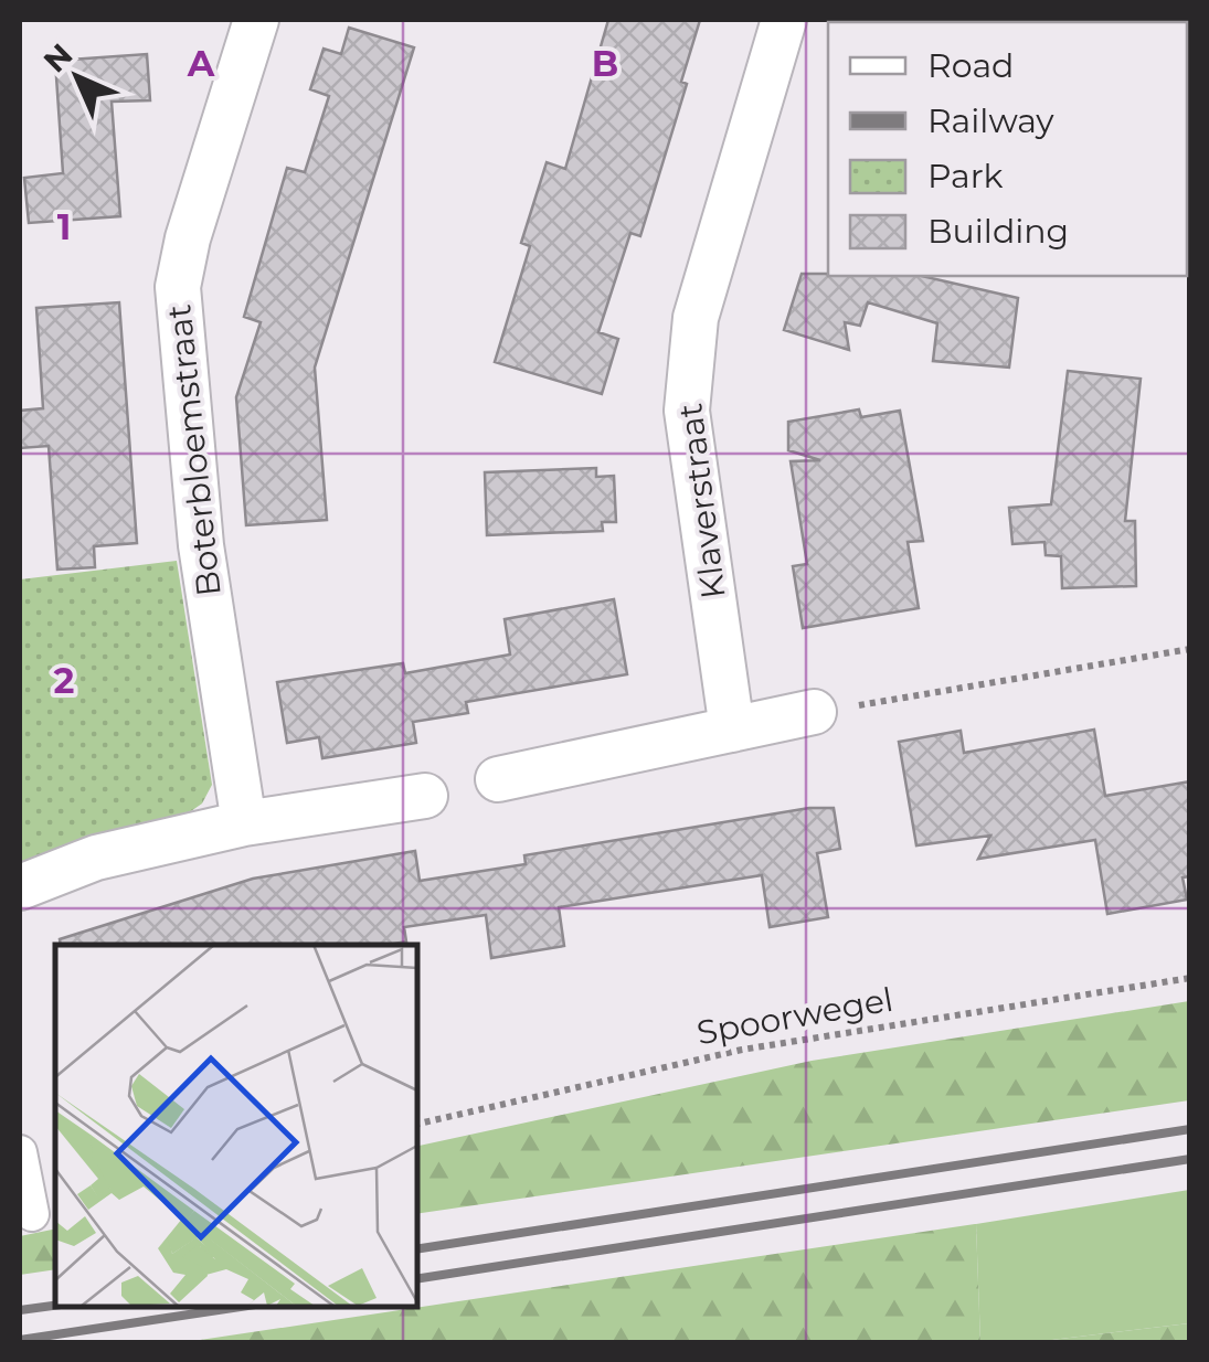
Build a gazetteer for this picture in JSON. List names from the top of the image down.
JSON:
{
  "streets": {
    "street": ["Boterbloemstraat", "Klaverstraat"],
    "path": ["Spoorwegel"]
  },
  "legend": [
    "Road",
    "Railway",
    "Park",
    "Building"
  ],
  "north": "top left",
  "grid": {
    "columns": ["A", "B"],
    "rows": ["1", "2"]
  }
}
